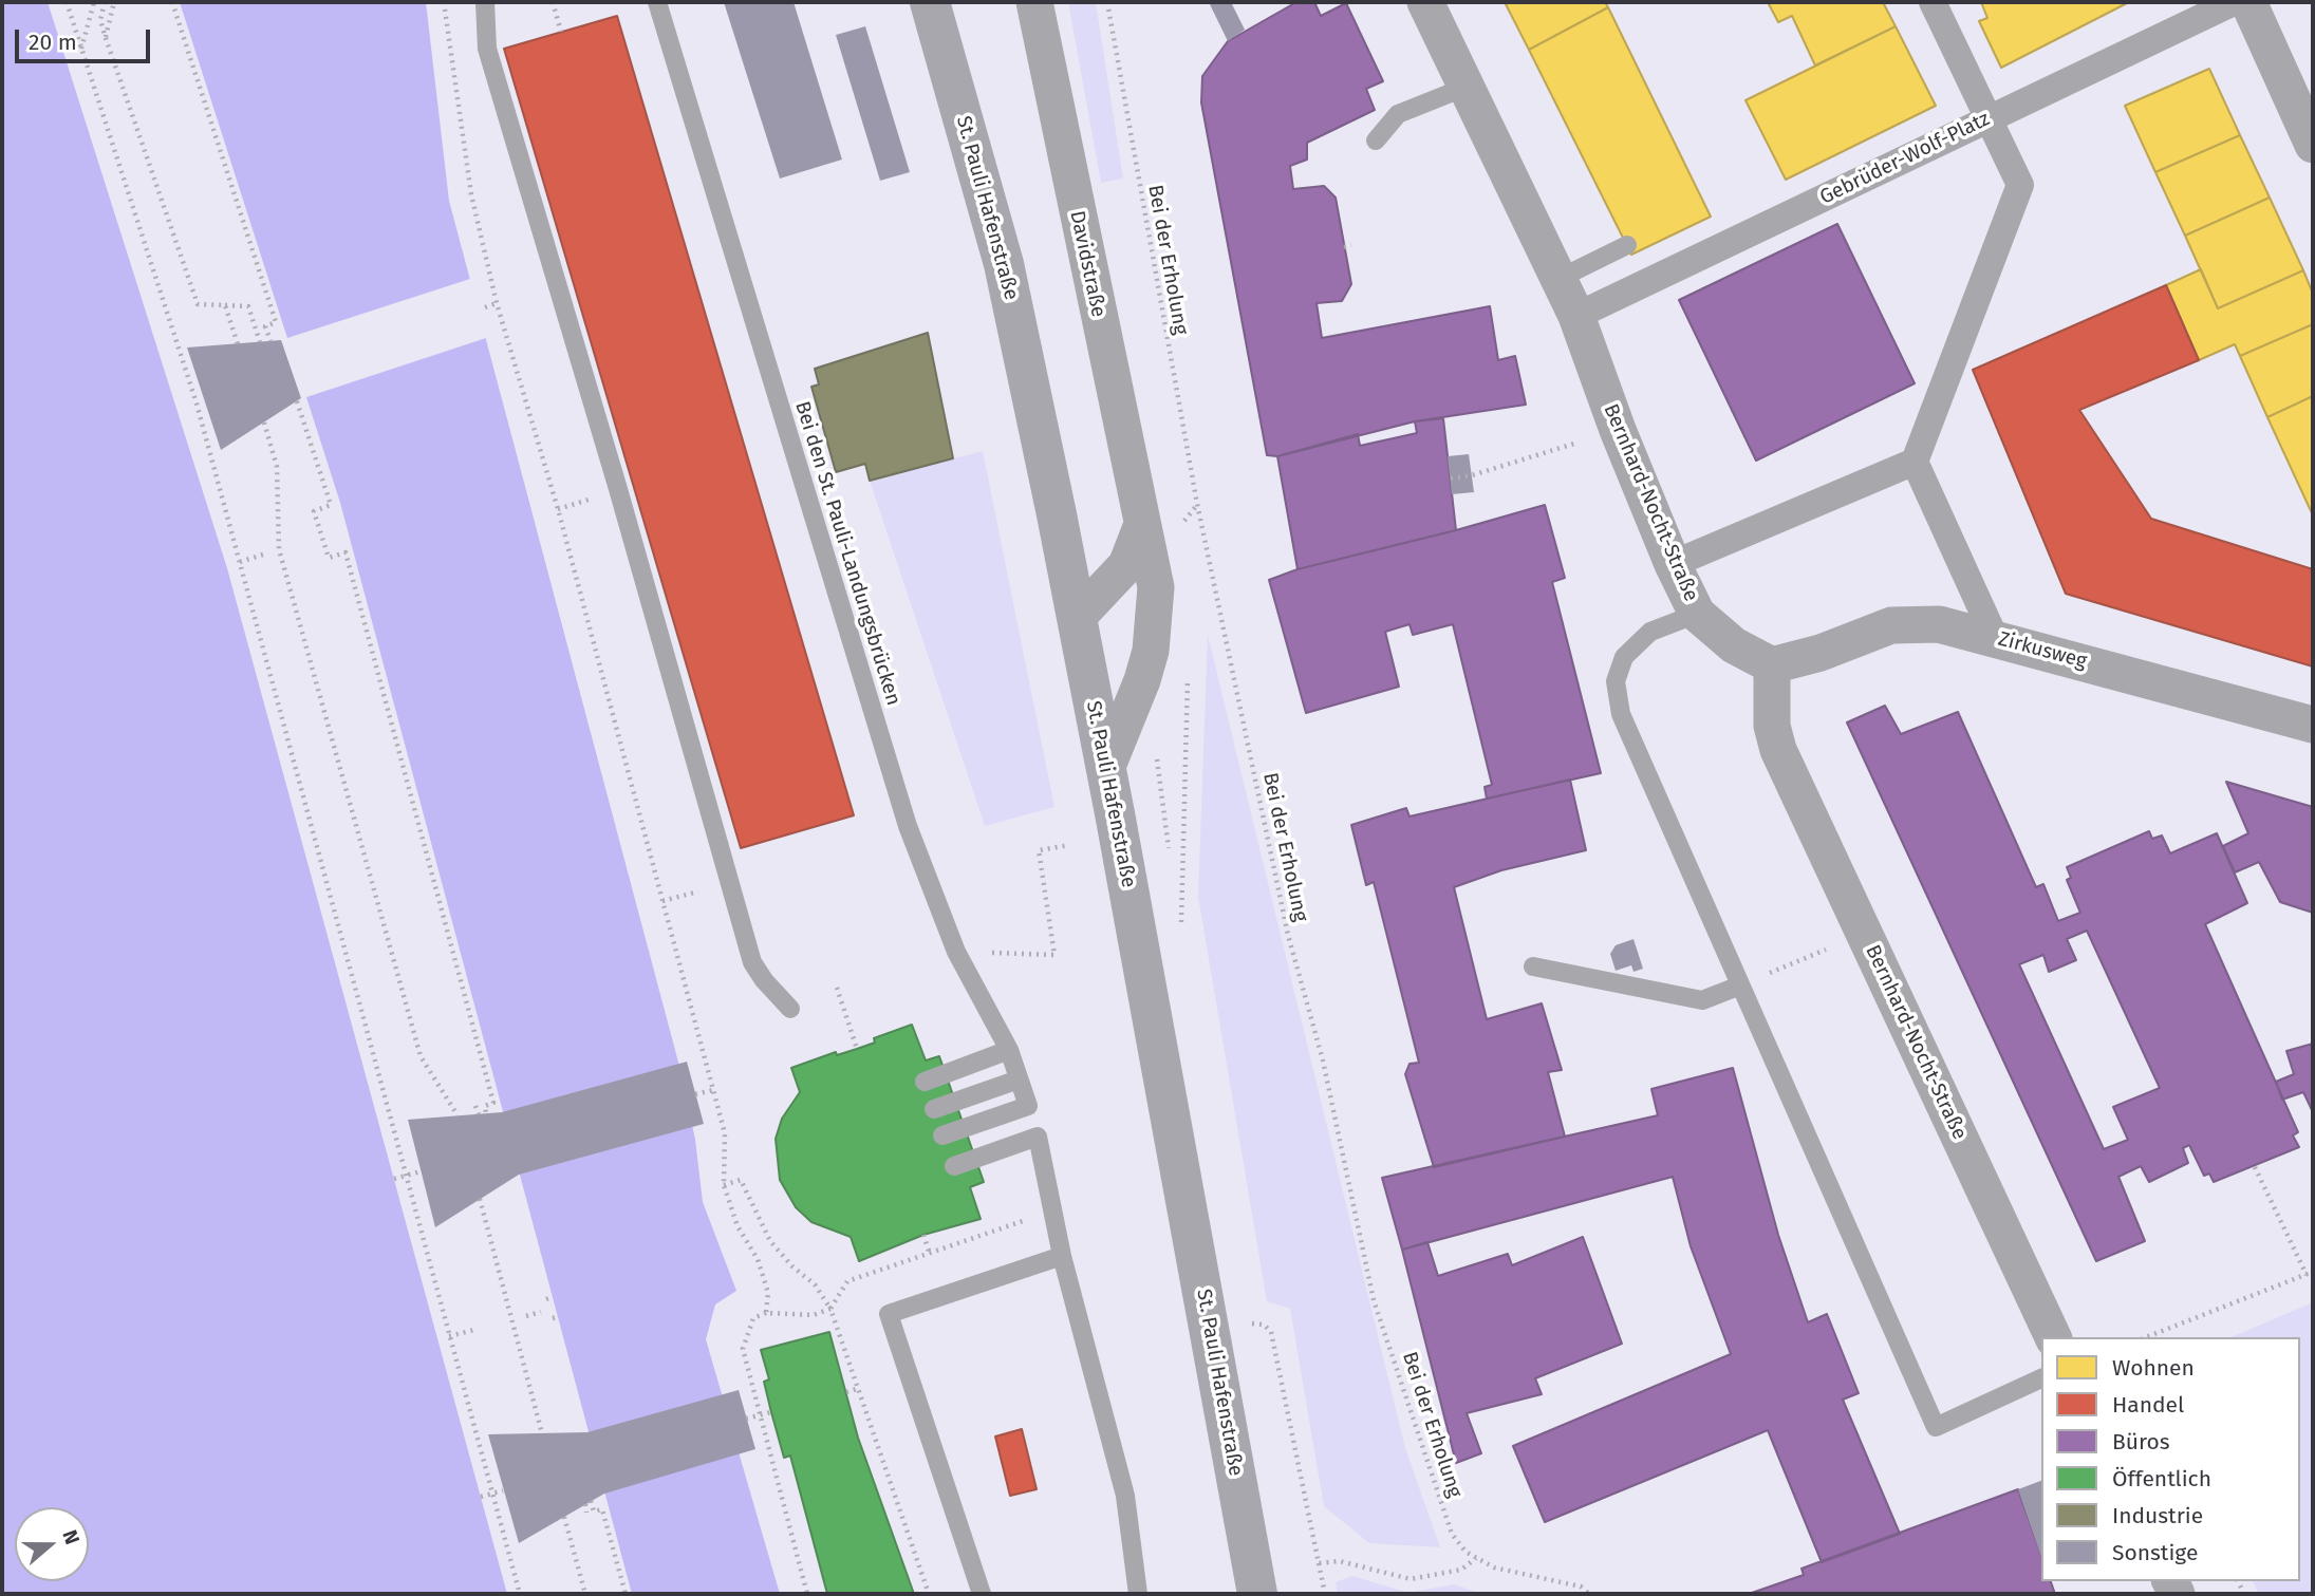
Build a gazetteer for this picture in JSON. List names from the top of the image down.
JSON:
{
  "streets": {
    "main road": ["St. Pauli Hafenstraße"],
    "street": [
      "Gebrüder-Wolf-Platz",
      "Davidstraße",
      "Bernhard-Nocht-Straße",
      "Zirkusweg"
    ],
    "lane": ["Bei den St. Pauli-Landungsbrücken"],
    "path": ["Bei der Erholung"]
  },
  "crossings": [
    ["Gebrüder-Wolf-Platz", "Bernhard-Nocht-Straße"],
    ["St. Pauli Hafenstraße", "Davidstraße"],
    ["Bernhard-Nocht-Straße", "Zirkusweg"]
  ],
  "legend": [
    "Wohnen",
    "Handel",
    "Büros",
    "Öffentlich",
    "Industrie",
    "Sonstige"
  ],
  "scale_bar": "20 m",
  "north": "right"
}
